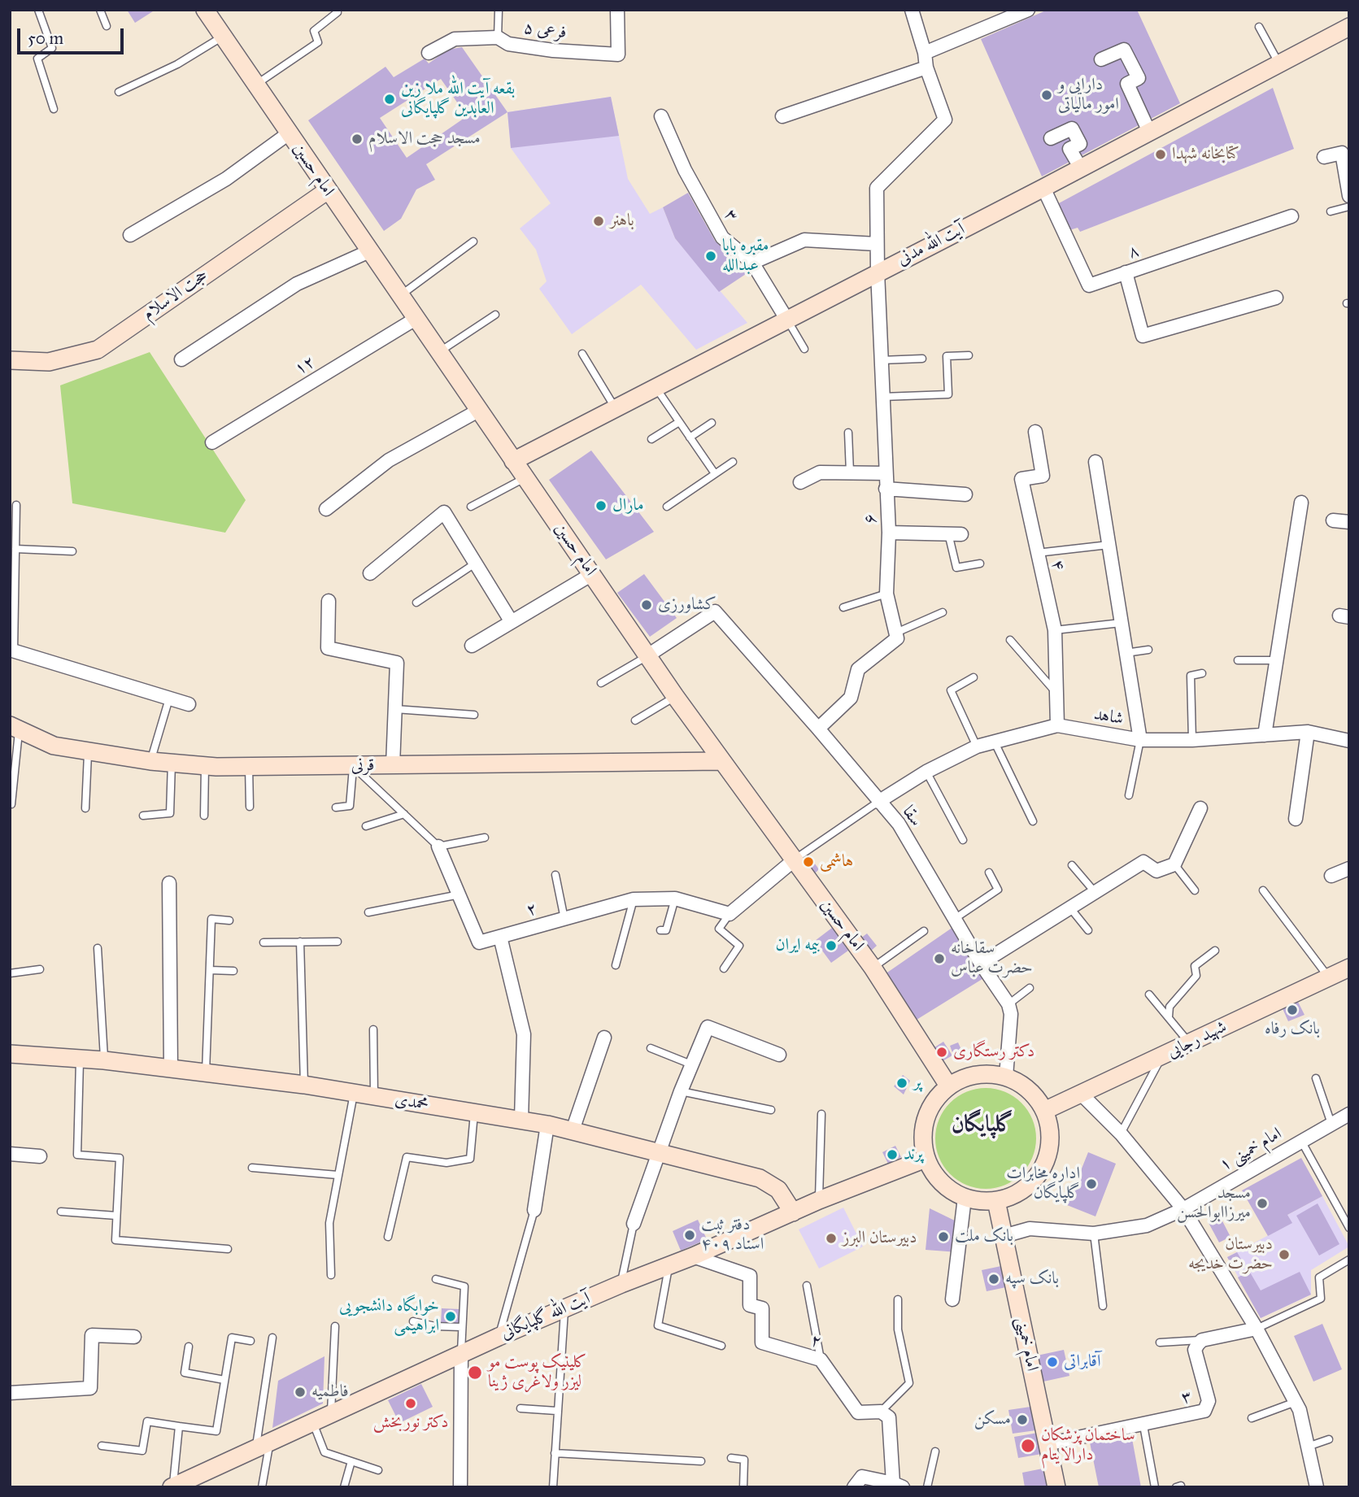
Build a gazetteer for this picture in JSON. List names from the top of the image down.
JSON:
{
  "streets": {
    "main road": [
      "امام حسین",
      "آیت الله مدنی",
      "حجت الاسلام",
      "قرنی",
      "شهید رجایی",
      "محمدی",
      "آیت الله گلپایگانی",
      "امام خمینی"
    ],
    "street": [
      "فرعی ۵",
      "۳",
      "۸",
      "۱۲",
      "۶",
      "۴",
      "شاهد",
      "سقا",
      "۲",
      "امام خمینی ۱"
    ]
  },
  "crossings": [
    ["امام حسین", "آیت الله مدنی"],
    ["امام حسین", "حجت الاسلام"],
    ["امام حسین", "۱۲"],
    ["امام حسین", "قرنی"],
    ["امام حسین", "سقا"],
    ["امام حسین", "شهید رجایی"],
    ["امام حسین", "آیت الله گلپایگانی"],
    ["امام حسین", "امام خمینی"],
    ["۳", "آیت الله مدنی"],
    ["۳", "امام خمینی"],
    ["آیت الله مدنی", "۸"],
    ["آیت الله مدنی", "۶"],
    ["۴", "شاهد"],
    ["شاهد", "سقا"],
    ["قرنی", "۲"],
    ["۲", "آیت الله گلپایگانی"],
    ["شهید رجایی", "آیت الله گلپایگانی"],
    ["شهید رجایی", "امام خمینی"],
    ["محمدی", "آیت الله گلپایگانی"],
    ["امام خمینی ۱", "امام خمینی"],
    ["آیت الله گلپایگانی", "امام خمینی"]
  ],
  "districts": ["گلپایگان"],
  "places": [
    "دارایی و امور مالیاتی",
    "بقعه آیت الله ملا زین العابدین گلپایگانی",
    "مسجد حجت الاسلام",
    "کتابخانه شهدا",
    "باهنر",
    "مقبره بابا عبدالله",
    "مارال",
    "کشاورزی",
    "هاشمی",
    "بیمه ایران",
    "سقاخانه حضرت عباس",
    "بانک رفاه",
    "دکتر رستگاری",
    "پر",
    "پرند",
    "اداره مخابرات گلپایگان",
    "مسجد میرزاابوالحسن",
    "دفتر ثبت اسناد ۴۰۹",
    "بانک ملت",
    "دبیرستان البرز",
    "دبیرستان حضرت خدیجه",
    "بانک سپه",
    "خوابگاه دانشجویی ابراهیمی",
    "آقابراتی",
    "کلینیک پوست مو لیزر ولاغری ژینا",
    "فاطمیه",
    "دکتر نوربخش",
    "مسکن",
    "ساختمان پزشکان دارالایتام"
  ],
  "scale_bar": "50 m"
}
